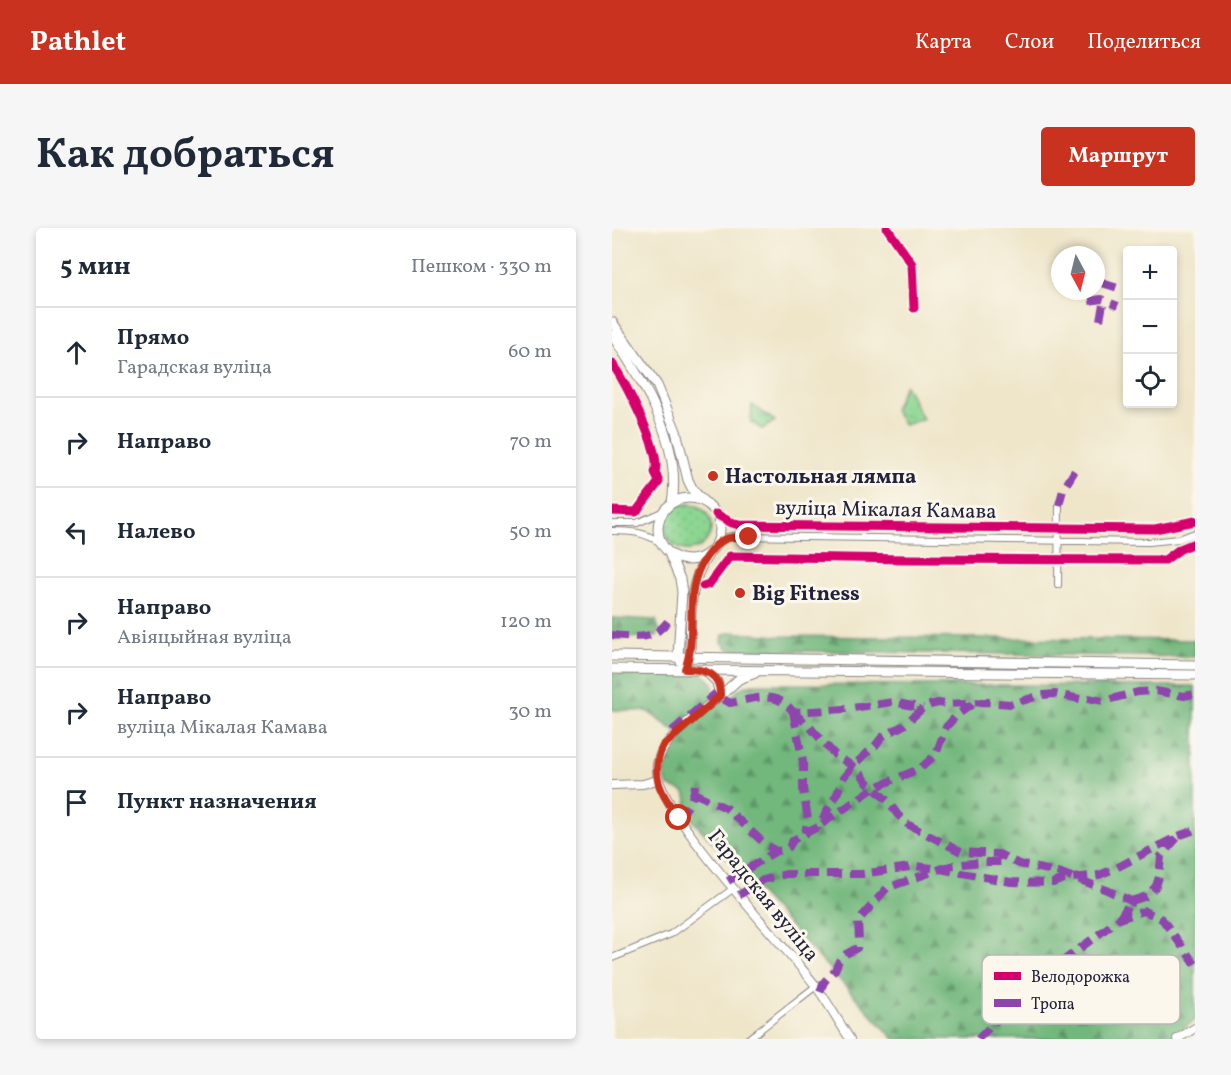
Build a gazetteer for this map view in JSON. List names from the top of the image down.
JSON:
{
  "streets": {
    "street": ["вуліца Мікалая Камава", "Гарадская вуліца"]
  },
  "places": ["Настольная лямпа", "Big Fitness"],
  "legend": ["Велодорожка", "Тропа"],
  "north": "bottom",
  "page": {
    "header": "Pathlet",
    "nav": ["Карта", "Слои", "Поделиться"],
    "title": "Как добраться",
    "buttons": "Маршрут",
    "heading": ["5 мин", "Пешком · 330 m"],
    "map_buttons": ["+", "−"],
    "list": [
      ["Прямо", "Гарадская вуліца", "60 m"],
      ["Направо", "70 m"],
      ["Налево", "50 m"],
      ["Направо", "Авіяцыйная вуліца", "120 m"],
      ["Направо", "вуліца Мікалая Камава", "30 m"],
      "Пункт назначения"
    ]
  }
}
